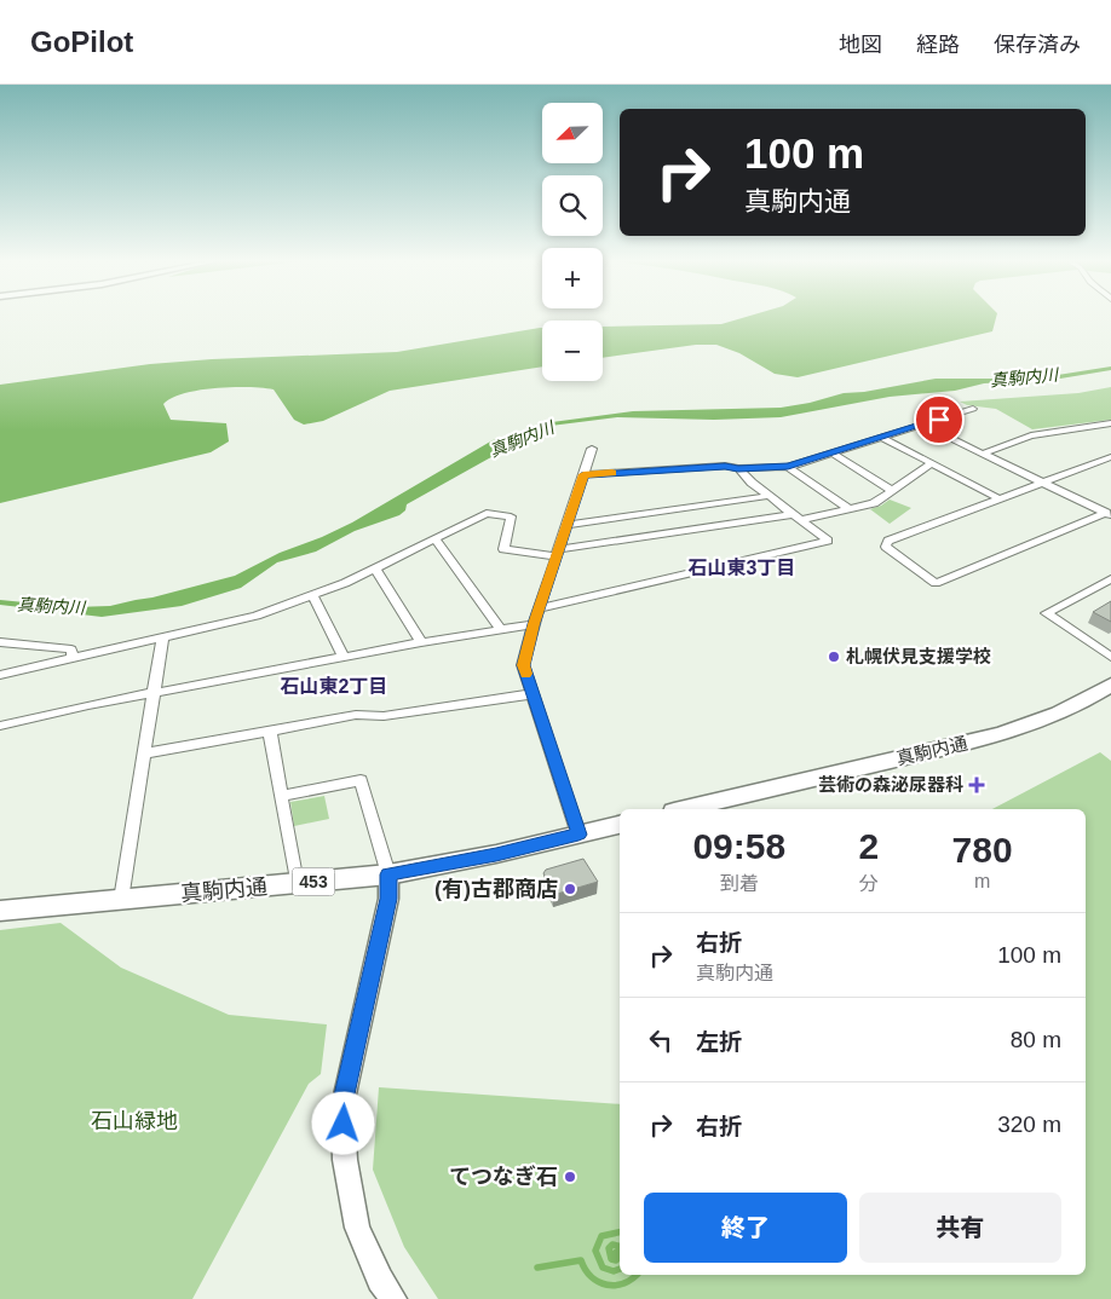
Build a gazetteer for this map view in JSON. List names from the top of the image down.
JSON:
{
  "streets": {
    "highway": ["真駒内通", "453"]
  },
  "districts": ["石山東3丁目", "石山東2丁目"],
  "water": ["真駒内川"],
  "parks": ["石山緑地"],
  "places": {
    "other": ["札幌伏見支援学校", "(有)古郡商店", "てつなぎ石"],
    "health": ["芸術の森泌尿器科"]
  },
  "north": "bottom left",
  "page": {
    "header": "GoPilot",
    "nav": ["地図", "経路", "保存済み"],
    "map_buttons": ["+", "−"],
    "turn": ["100 m", "真駒内通"],
    "eta": [
      "09:58",
      "到着",
      "2",
      "分",
      "780",
      "m"
    ],
    "list": [
      {
        "name": "右折",
        "note": "真駒内通",
        "value": "100 m"
      },
      {
        "name": "左折",
        "value": "80 m"
      },
      {
        "name": "右折",
        "value": "320 m"
      }
    ],
    "buttons": ["終了", "共有"]
  }
}
